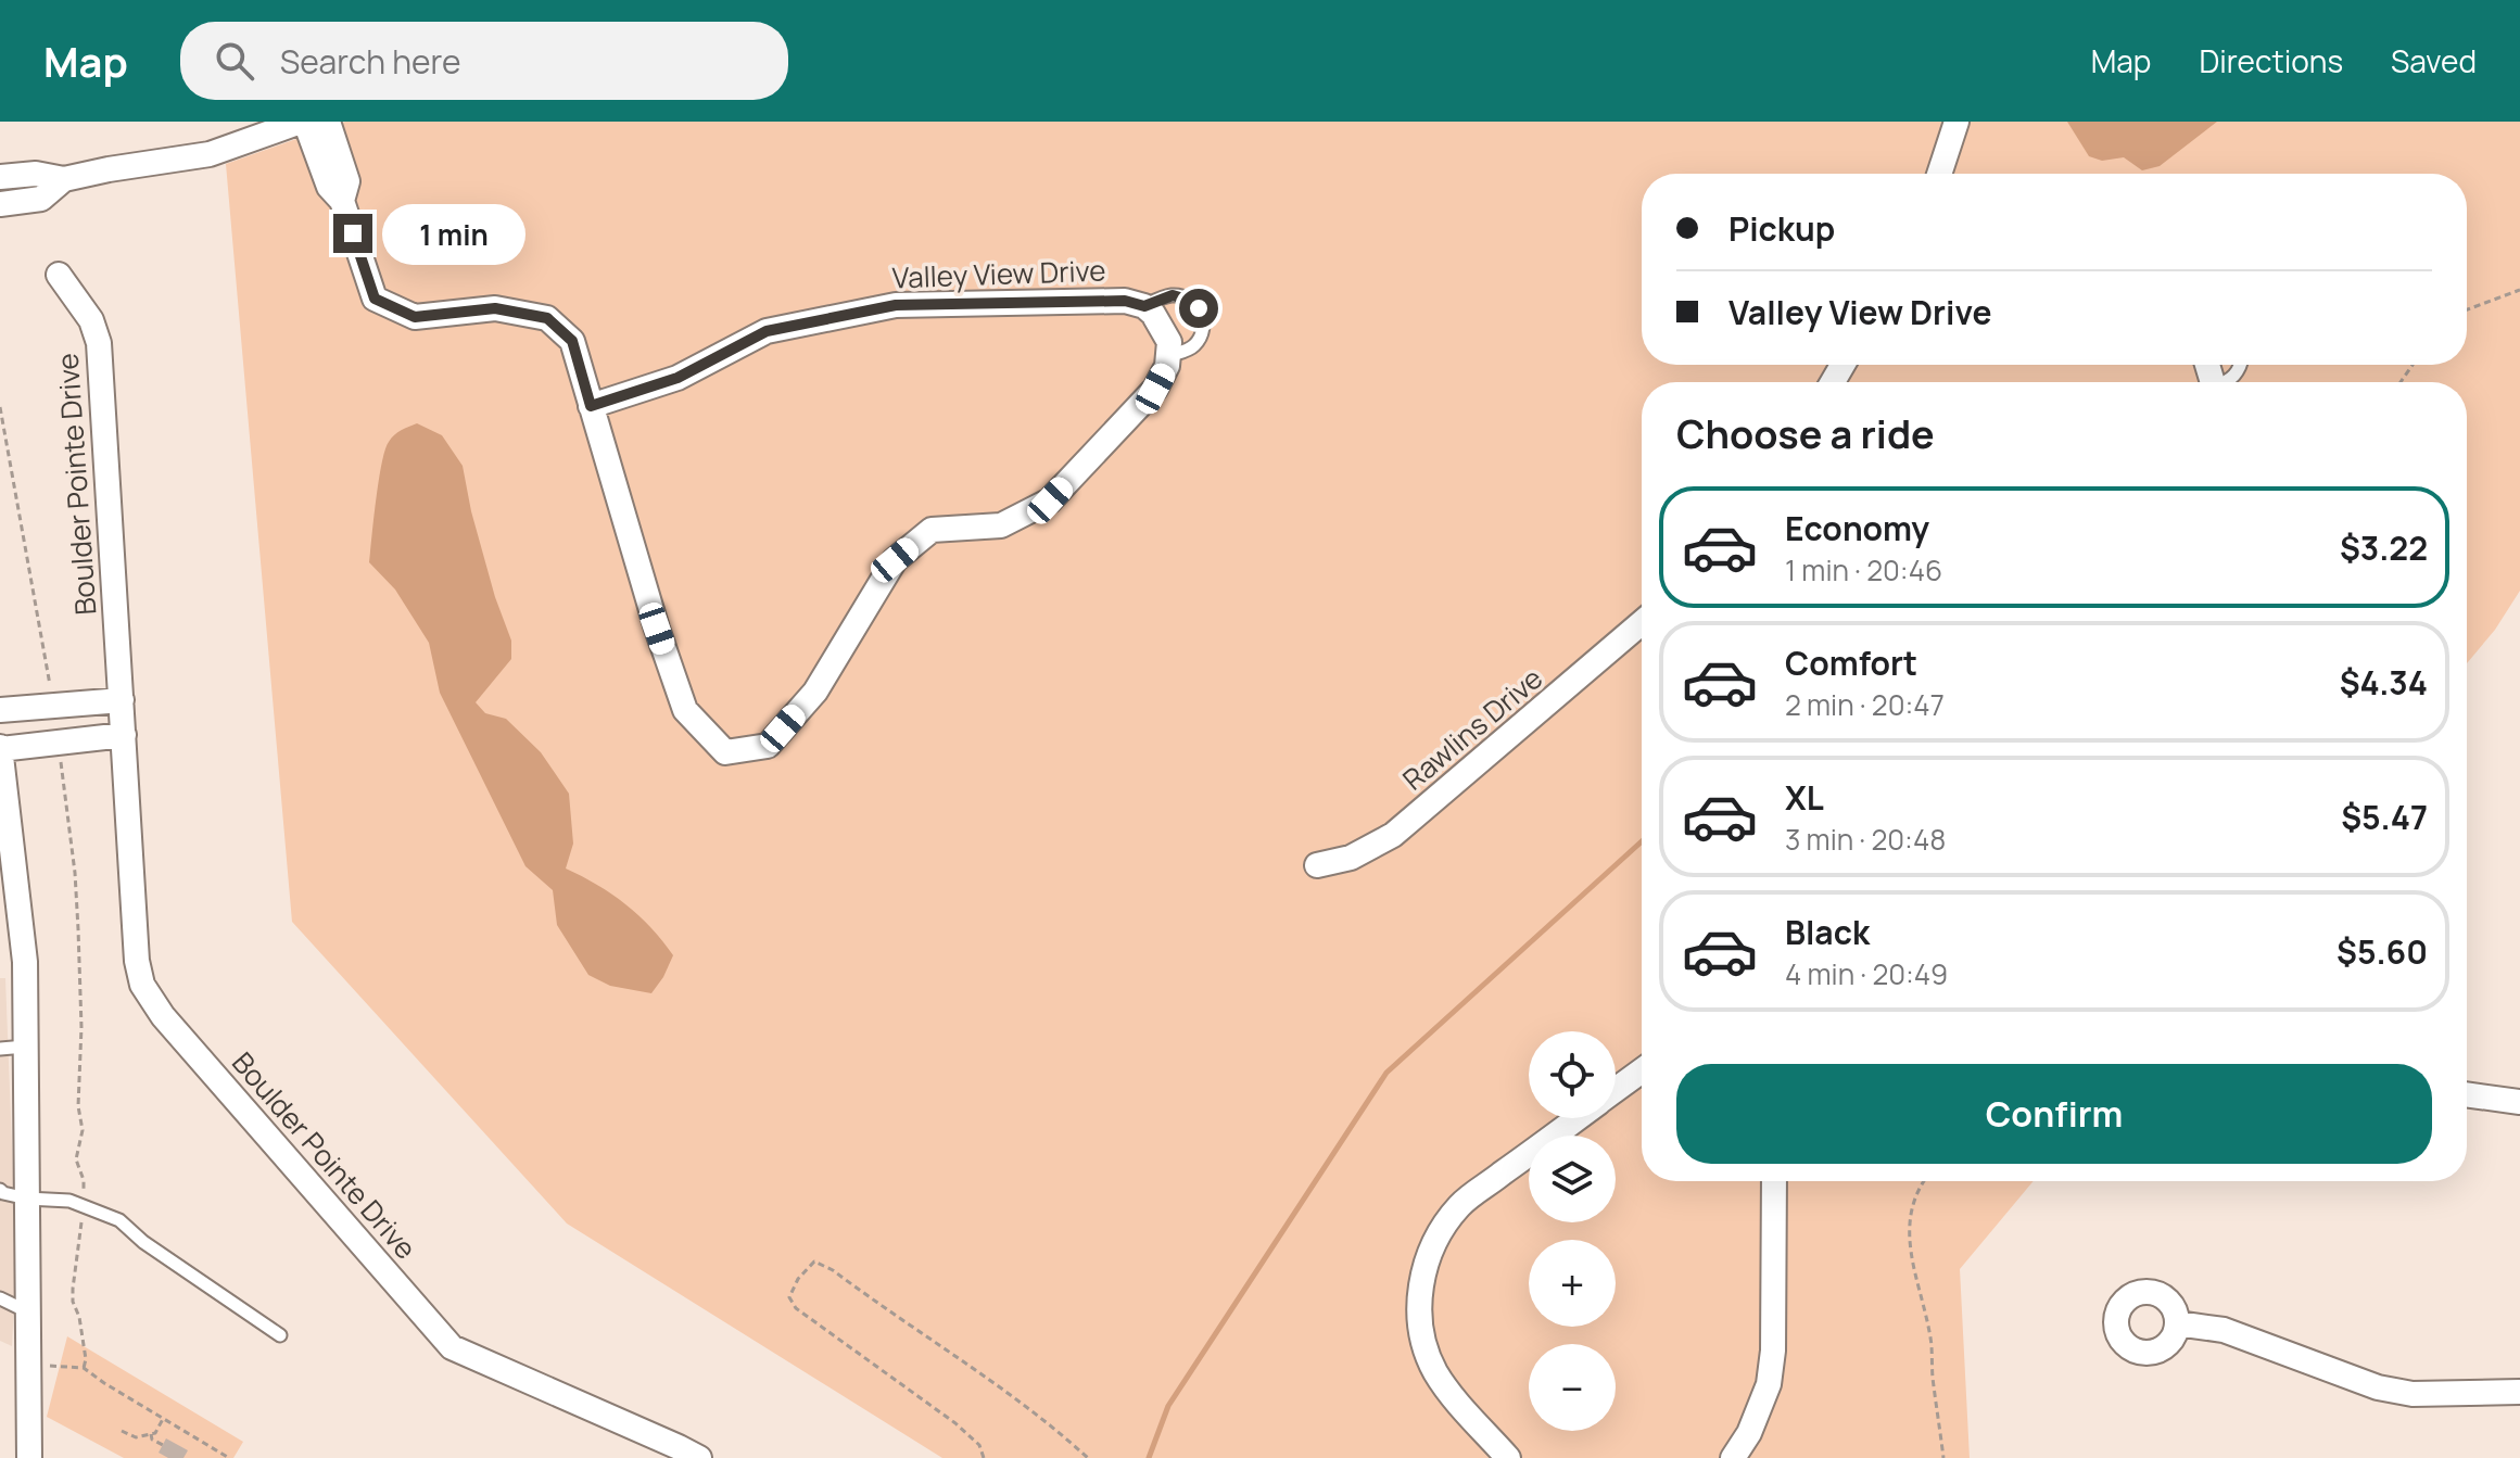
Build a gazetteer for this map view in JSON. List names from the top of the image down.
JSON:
{
  "streets": {
    "street": ["Valley View Drive", "Boulder Pointe Drive", "Rawlins Drive"]
  },
  "page": {
    "header": "Map",
    "search": "Search here",
    "nav": ["Map", "Directions", "Saved"],
    "banner": ["Pickup", "Valley View Drive"],
    "bubble": "1 min",
    "heading": "Choose a ride",
    "list": [
      {
        "name": "Economy",
        "note": "1 min · 20:46",
        "value": "$3.22"
      },
      {
        "name": "Comfort",
        "note": "2 min · 20:47",
        "value": "$4.34"
      },
      {
        "name": "XL",
        "note": "3 min · 20:48",
        "value": "$5.47"
      },
      {
        "name": "Black",
        "note": "4 min · 20:49",
        "value": "$5.60"
      }
    ],
    "map_buttons": ["+", "−"],
    "buttons": "Confirm"
  }
}
